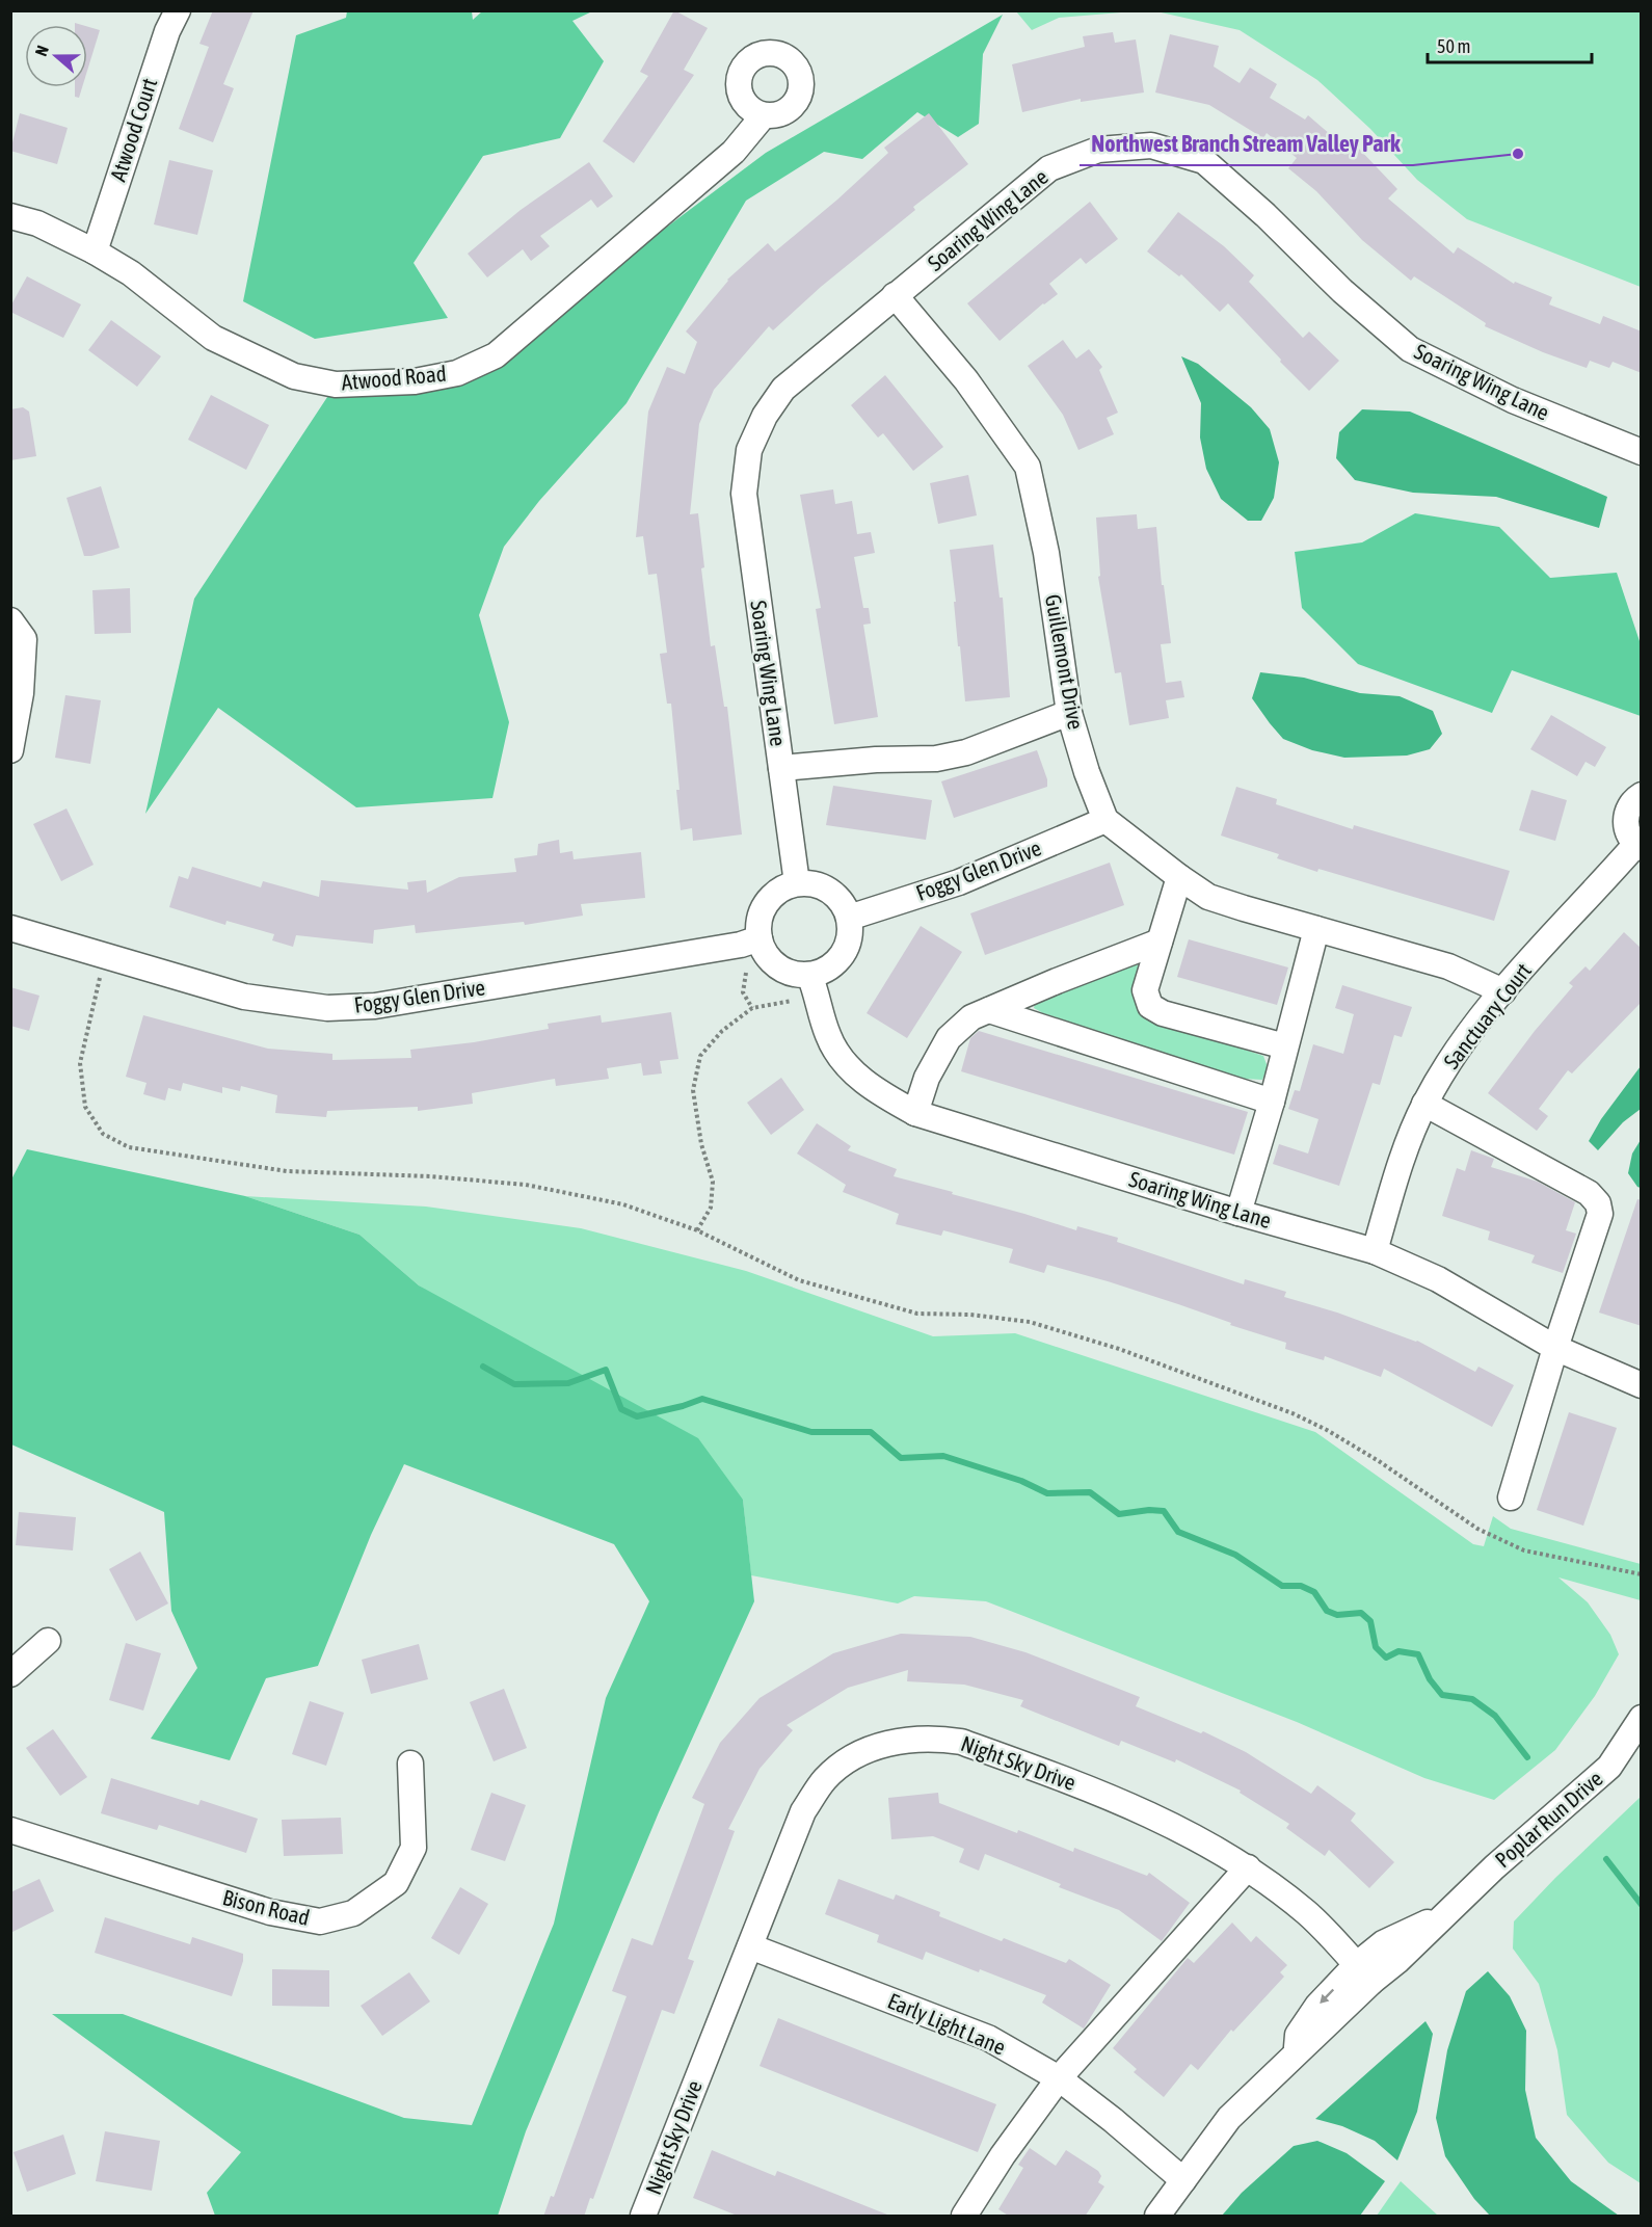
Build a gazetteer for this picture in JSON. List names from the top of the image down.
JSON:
{
  "streets": {
    "street": [
      "Atwood Court",
      "Soaring Wing Lane",
      "Atwood Road",
      "Guillemont Drive",
      "Foggy Glen Drive",
      "Sanctuary Court",
      "Night Sky Drive",
      "Poplar Run Drive",
      "Bison Road",
      "Early Light Lane"
    ]
  },
  "crossings": [
    ["Atwood Court", "Atwood Road"],
    ["Soaring Wing Lane", "Guillemont Drive"],
    ["Soaring Wing Lane", "Foggy Glen Drive"],
    ["Soaring Wing Lane", "Sanctuary Court"],
    ["Guillemont Drive", "Foggy Glen Drive"],
    ["Night Sky Drive", "Poplar Run Drive"],
    ["Night Sky Drive", "Early Light Lane"],
    ["Poplar Run Drive", "Early Light Lane"]
  ],
  "places": ["Northwest Branch Stream Valley Park"],
  "scale_bar": "50 m",
  "north": "left"
}
